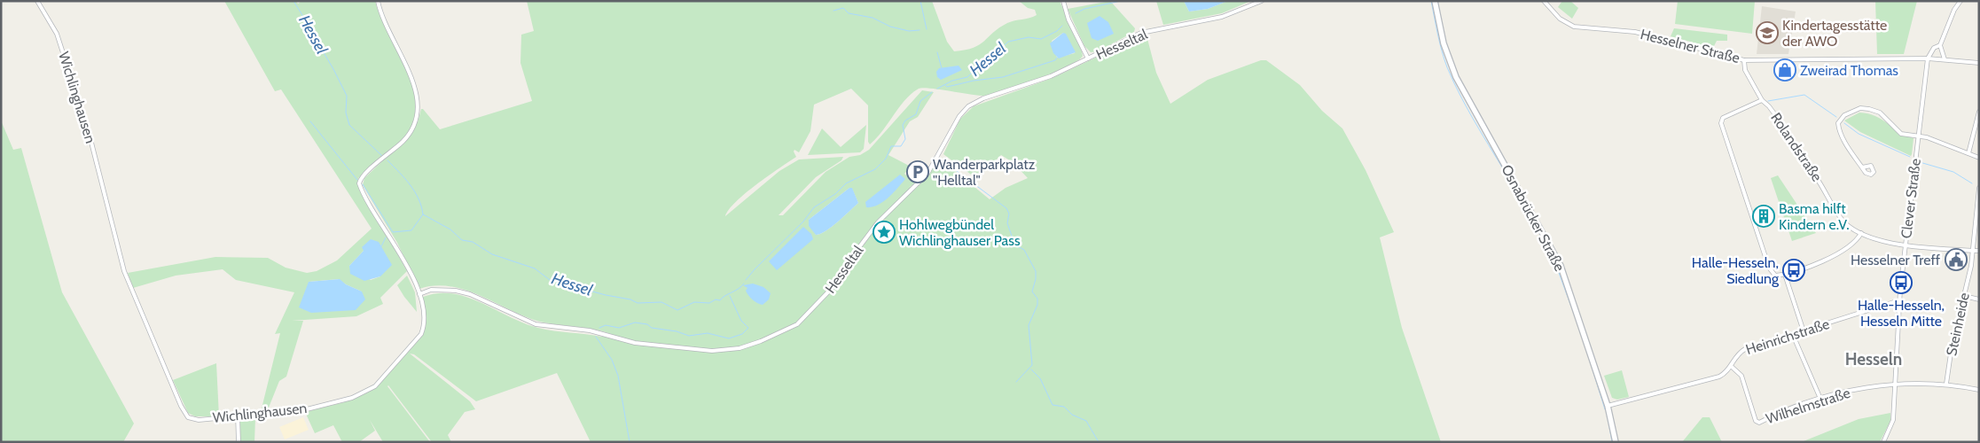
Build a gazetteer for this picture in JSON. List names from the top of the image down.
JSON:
{
  "streets": {
    "main road": ["Osnabrücker Straße"],
    "street": [
      "Hesseltal",
      "Hesselner Straße",
      "Wichlinghausen",
      "Rolandstraße",
      "Clever Straße",
      "Steinheide",
      "Heinrichstraße",
      "Wilhelmstraße"
    ]
  },
  "crossings": [
    ["Hesseltal", "Wichlinghausen"],
    ["Hesselner Straße", "Rolandstraße"],
    ["Hesselner Straße", "Clever Straße"],
    ["Rolandstraße", "Clever Straße"],
    ["Rolandstraße", "Steinheide"],
    ["Clever Straße", "Heinrichstraße"],
    ["Clever Straße", "Wilhelmstraße"],
    ["Osnabrücker Straße", "Heinrichstraße"],
    ["Heinrichstraße", "Wilhelmstraße"]
  ],
  "districts": ["Hesseln"],
  "water": ["Hessel"],
  "places": {
    "school or university": ["Kindertagesstätte der AWO"],
    "shop": ["Zweirad Thomas"],
    "parking": ["Wanderparkplatz \"Helltal\""],
    "building": ["Basma hilft Kindern e.V."],
    "place": ["Hohlwegbündel Wichlinghauser Pass"],
    "public building": ["Hesselner Treff"],
    "bus stop": ["Halle-Hesseln, Siedlung", "Halle-Hesseln, Hesseln Mitte"]
  }
}
